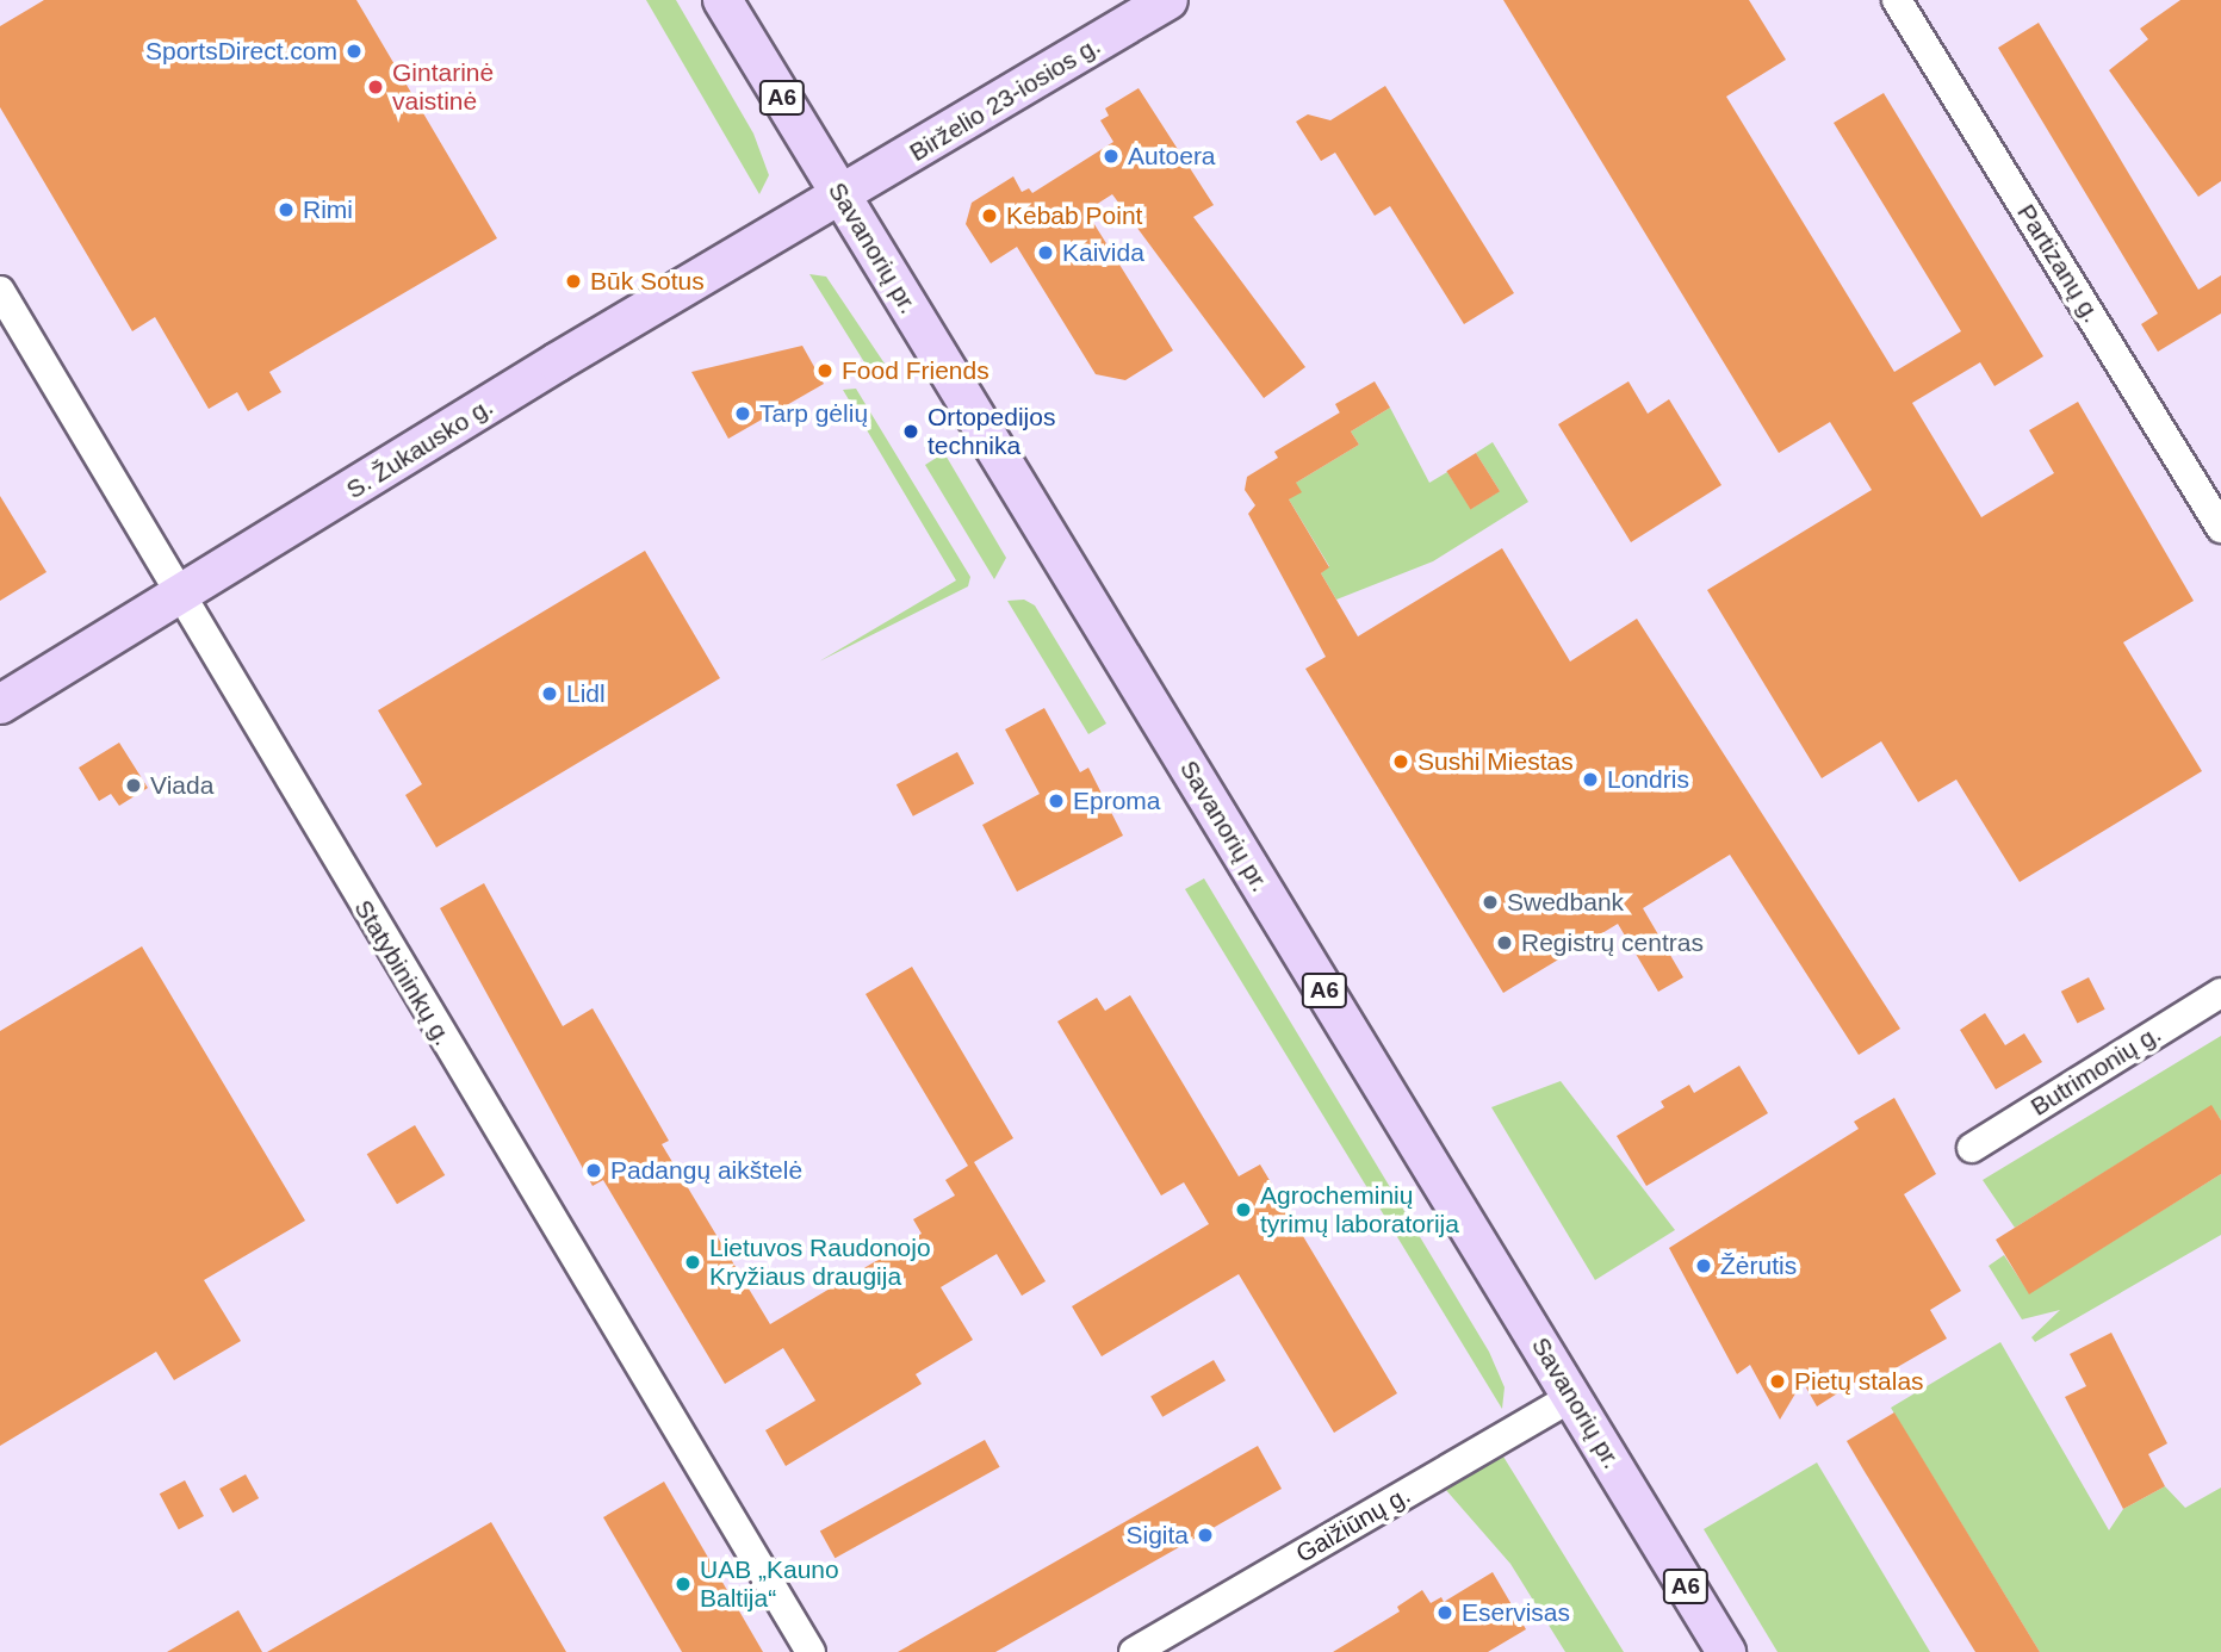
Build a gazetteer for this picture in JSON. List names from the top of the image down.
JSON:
{
  "streets": {
    "main road": [
      "A6",
      "Birželio 23-iosios g.",
      "Savanorių pr.",
      "S. Žukausko g."
    ],
    "street": [
      "Partizanų g.",
      "Statybininkų g.",
      "Butrimonių g.",
      "Gaižiūnų g."
    ]
  },
  "crossings": [
    ["Birželio 23-iosios g.", "Savanorių pr."],
    ["Birželio 23-iosios g.", "S. Žukausko g."],
    ["Savanorių pr.", "S. Žukausko g."],
    ["Savanorių pr.", "Gaižiūnų g."],
    ["S. Žukausko g.", "Statybininkų g."]
  ],
  "places": [
    "SportsDirect.com",
    "Gintarinė vaistinė",
    "Autoera",
    "Rimi",
    "Kebab Point",
    "Kaivida",
    "Būk Sotus",
    "Food Friends",
    "Tarp gėlių",
    "Ortopedijos technika",
    "Lidl",
    "Sushi Miestas",
    "Londris",
    "Viada",
    "Eproma",
    "Swedbank",
    "Registrų centras",
    "Padangų aikštelė",
    "Agrocheminių tyrimų laboratorija",
    "Lietuvos Raudonojo Kryžiaus draugija",
    "Žėrutis",
    "Pietų stalas",
    "Sigita",
    "UAB „Kauno Baltija“",
    "Eservisas"
  ]
}
